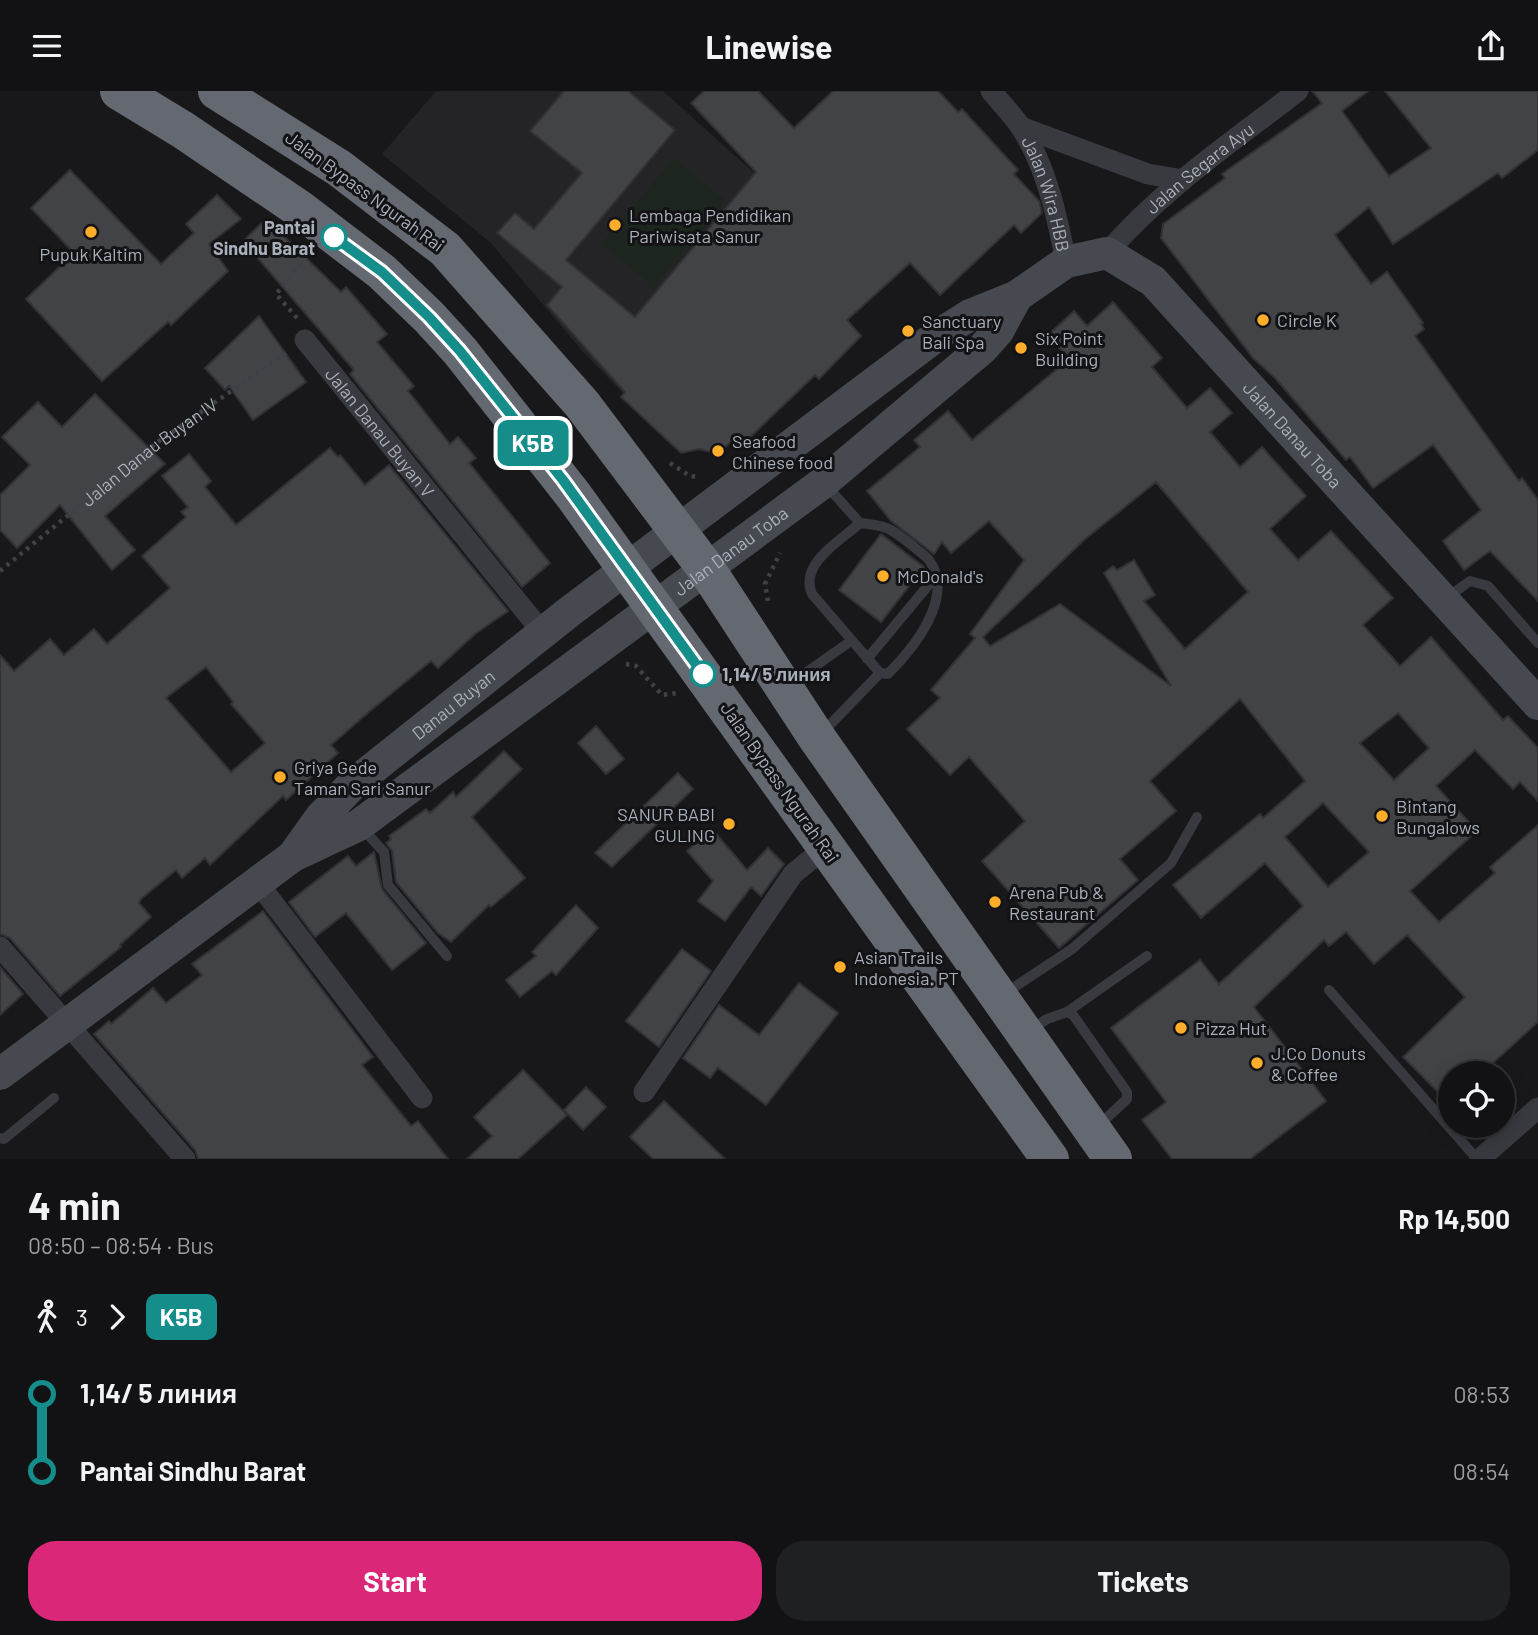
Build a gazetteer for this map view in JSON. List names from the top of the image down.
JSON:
{
  "streets": {
    "highway": ["Jalan Bypass Ngurah Rai"],
    "street": [
      "Jalan Segara Ayu",
      "Jalan Wira HBB",
      "Jalan Danau Buyan V",
      "Jalan Danau Toba",
      "Danau Buyan"
    ],
    "path": ["Jalan Danau Buyan IV"]
  },
  "crossings": [
    ["Jalan Segara Ayu", "Jalan Wira HBB"],
    ["Jalan Segara Ayu", "Jalan Danau Toba"],
    ["Jalan Bypass Ngurah Rai", "Jalan Danau Toba"],
    ["Jalan Bypass Ngurah Rai", "Danau Buyan"],
    ["Jalan Wira HBB", "Jalan Danau Toba"],
    ["Jalan Danau Buyan V", "Jalan Danau Buyan IV"],
    ["Jalan Danau Buyan V", "Danau Buyan"],
    ["Jalan Danau Toba", "Danau Buyan"]
  ],
  "places": [
    "Lembaga Pendidikan Pariwisata Sanur",
    "Pupuk Kaltim",
    "Pantai Sindhu Barat",
    "Circle K",
    "Sanctuary Bali Spa",
    "Six Point Building",
    "Seafood Chinese food",
    "McDonald's",
    "1,14/ 5 линия",
    "Griya Gede Taman Sari Sanur",
    "Bintang Bungalows",
    "SANUR BABI GULING",
    "Arena Pub & Restaurant",
    "Asian Trails Indonesia. PT",
    "Pizza Hut",
    "J.Co Donuts & Coffee"
  ],
  "lines": ["bus line K5B"],
  "page": {
    "header": "Linewise",
    "on_map": "K5B",
    "heading": ["4 min", "08:50 – 08:54 · Bus", "Rp 14,500"],
    "legs": ["3", "K5B"],
    "list": [
      {
        "name": "1,14/ 5 линия",
        "value": "08:53"
      },
      {
        "name": "Pantai Sindhu Barat",
        "value": "08:54"
      }
    ],
    "buttons": ["Start", "Tickets"]
  }
}
